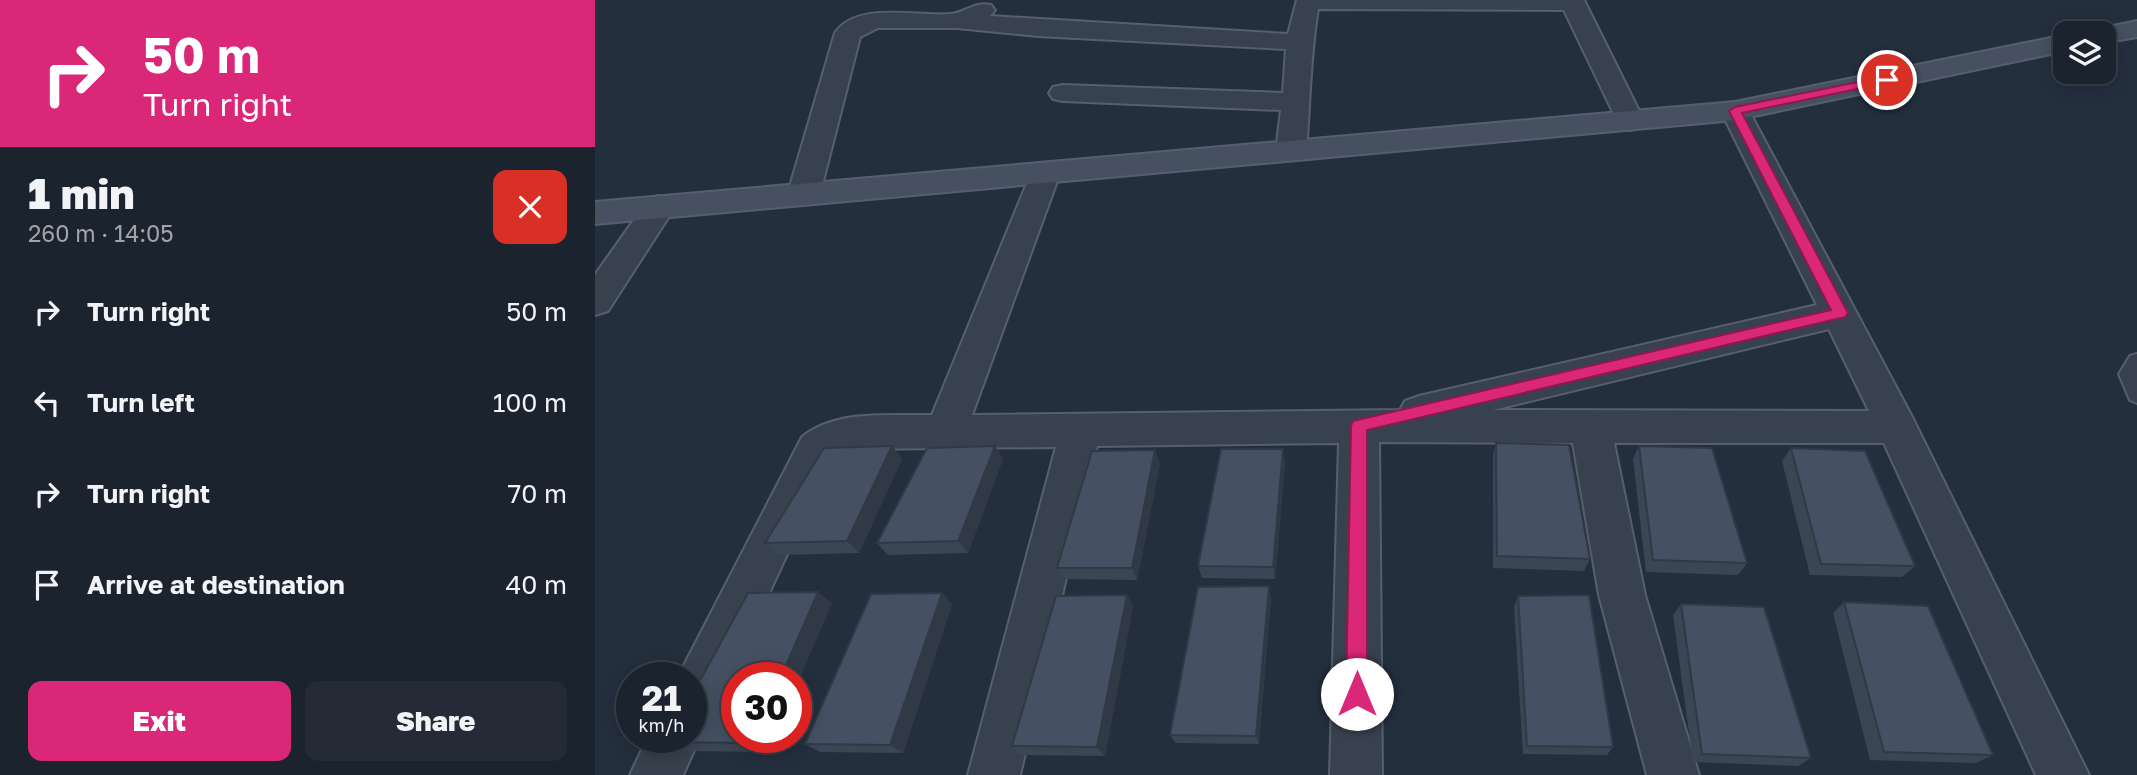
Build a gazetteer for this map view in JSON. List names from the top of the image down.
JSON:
{
  "page": {
    "turn": ["50 m", "Turn right"],
    "heading": ["1 min", "260 m · 14:05"],
    "list": [
      {
        "name": "Turn right",
        "value": "50 m"
      },
      {
        "name": "Turn left",
        "value": "100 m"
      },
      {
        "name": "Turn right",
        "value": "70 m"
      },
      {
        "name": "Arrive at destination",
        "value": "40 m"
      }
    ],
    "speed": "21 km/h",
    "limit": "30",
    "buttons": ["Exit", "Share"]
  }
}
